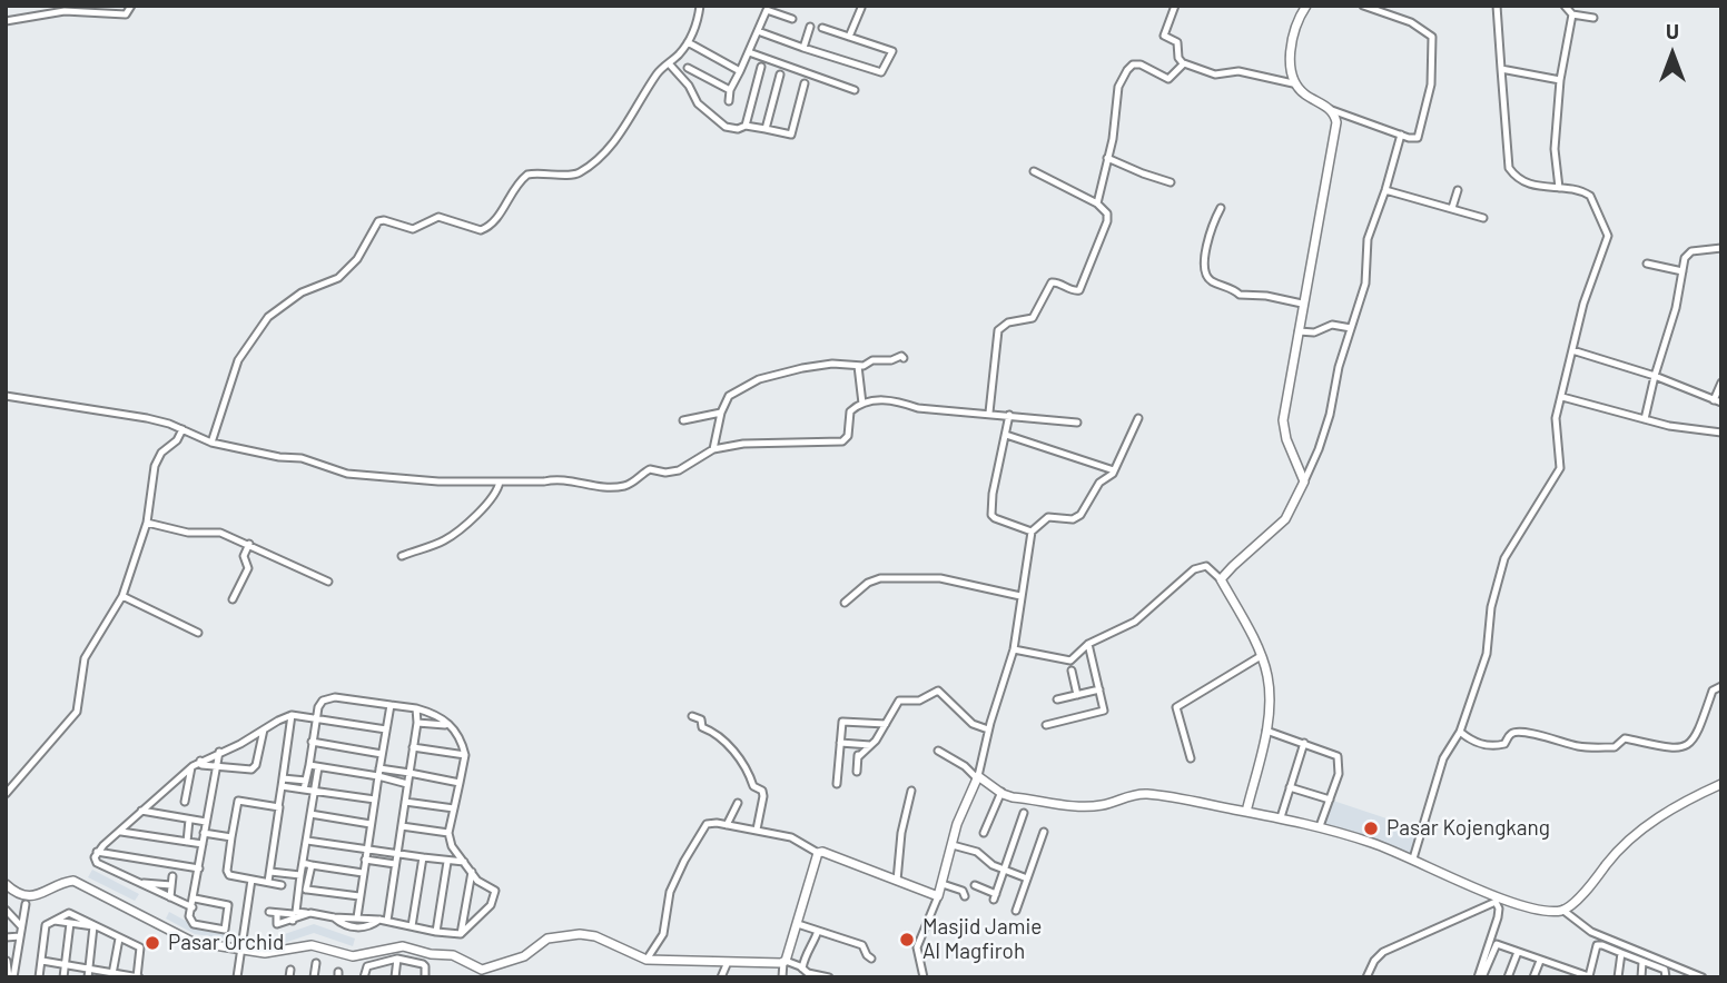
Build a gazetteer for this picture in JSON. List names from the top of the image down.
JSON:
{
  "places": ["Pasar Kojengkang", "Masjid Jamie Al Magfiroh", "Pasar Orchid"],
  "north": "top"
}
